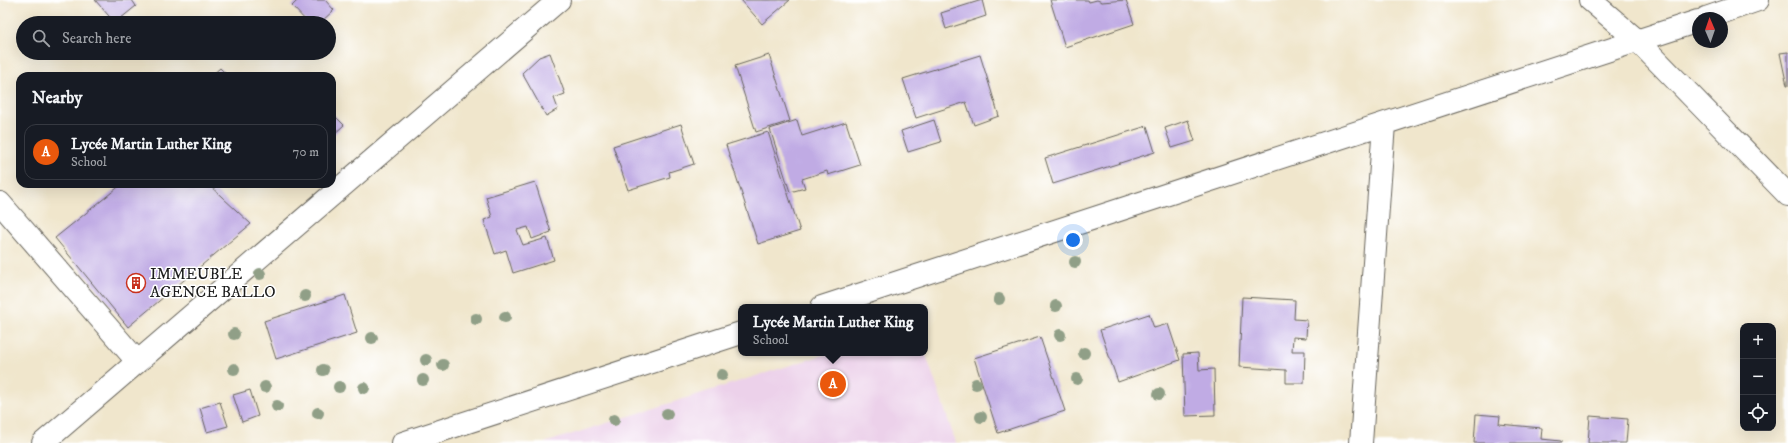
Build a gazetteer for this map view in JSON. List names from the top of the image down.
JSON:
{
  "places": {
    "building": ["IMMEUBLE AGENCE BALLO"]
  },
  "north": "top",
  "page": {
    "search": "Search here",
    "heading": "Nearby",
    "list": [
      {
        "mark": "A",
        "name": "Lycée Martin Luther King",
        "note": "School",
        "value": "70 m"
      }
    ],
    "popup": ["Lycée Martin Luther King", "School"],
    "map_buttons": ["+", "−"],
    "pins": "A"
  }
}
